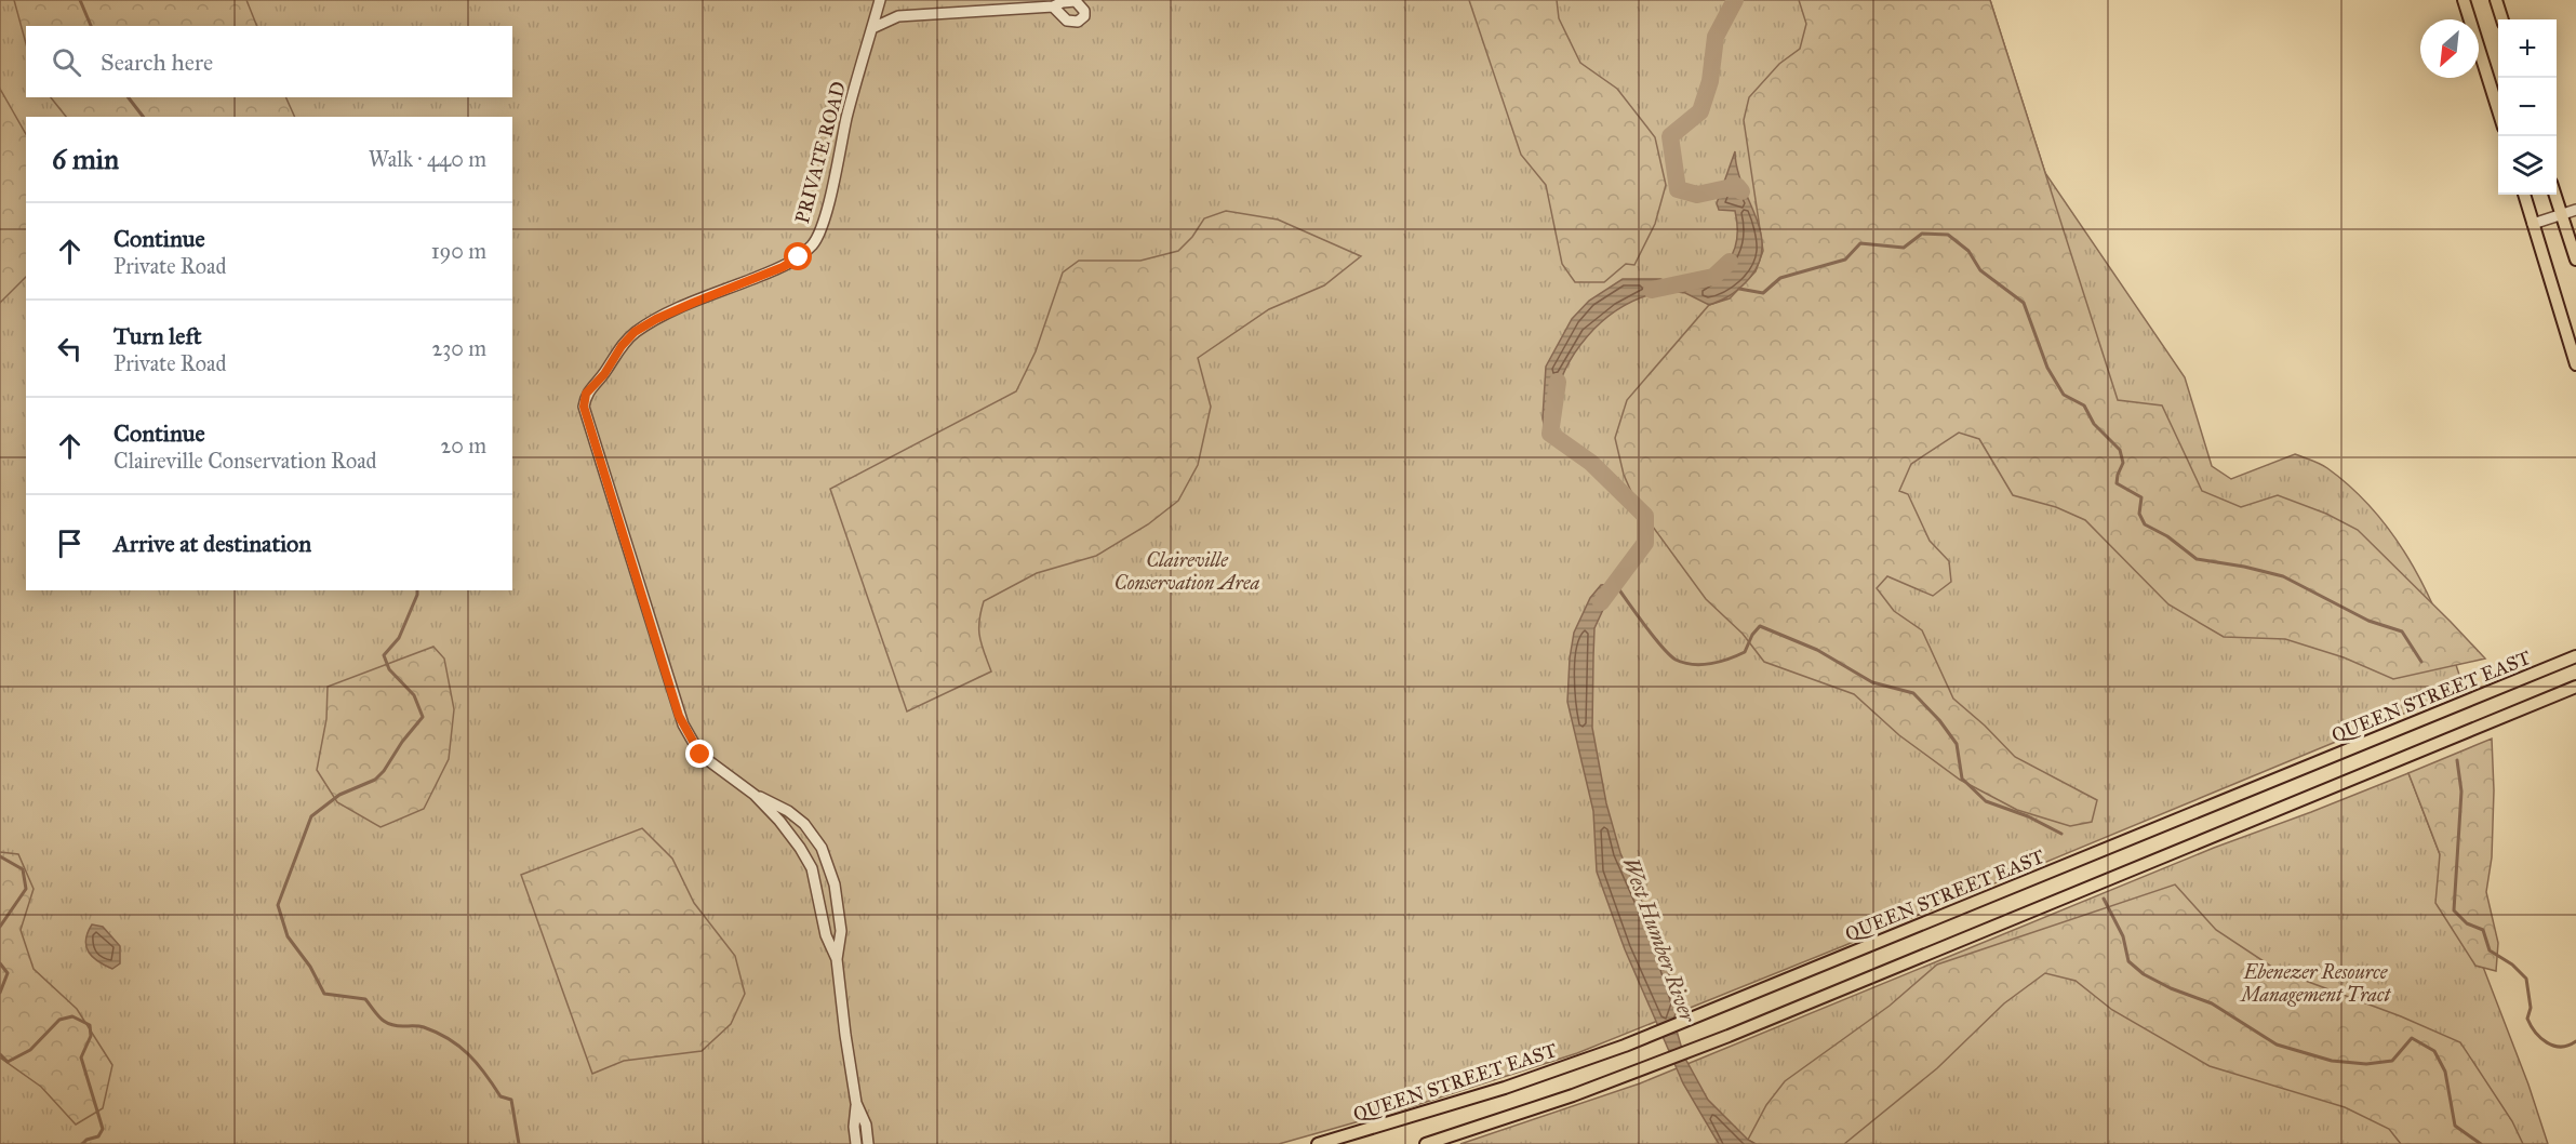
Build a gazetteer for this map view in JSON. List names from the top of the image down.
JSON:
{
  "streets": {
    "main road": ["QUEEN STREET EAST"],
    "street": ["PRIVATE ROAD"]
  },
  "water": ["West Humber River"],
  "parks": ["Claireville Conservation Area", "Ebenezer Resource Management Tract"],
  "north": "bottom left",
  "page": {
    "map_buttons": ["+", "−"],
    "search": "Search here",
    "heading": ["6 min", "Walk · 440 m"],
    "list": [
      ["Continue", "Private Road", "190 m"],
      ["Turn left", "Private Road", "230 m"],
      ["Continue", "Claireville Conservation Road", "20 m"],
      "Arrive at destination"
    ]
  }
}
